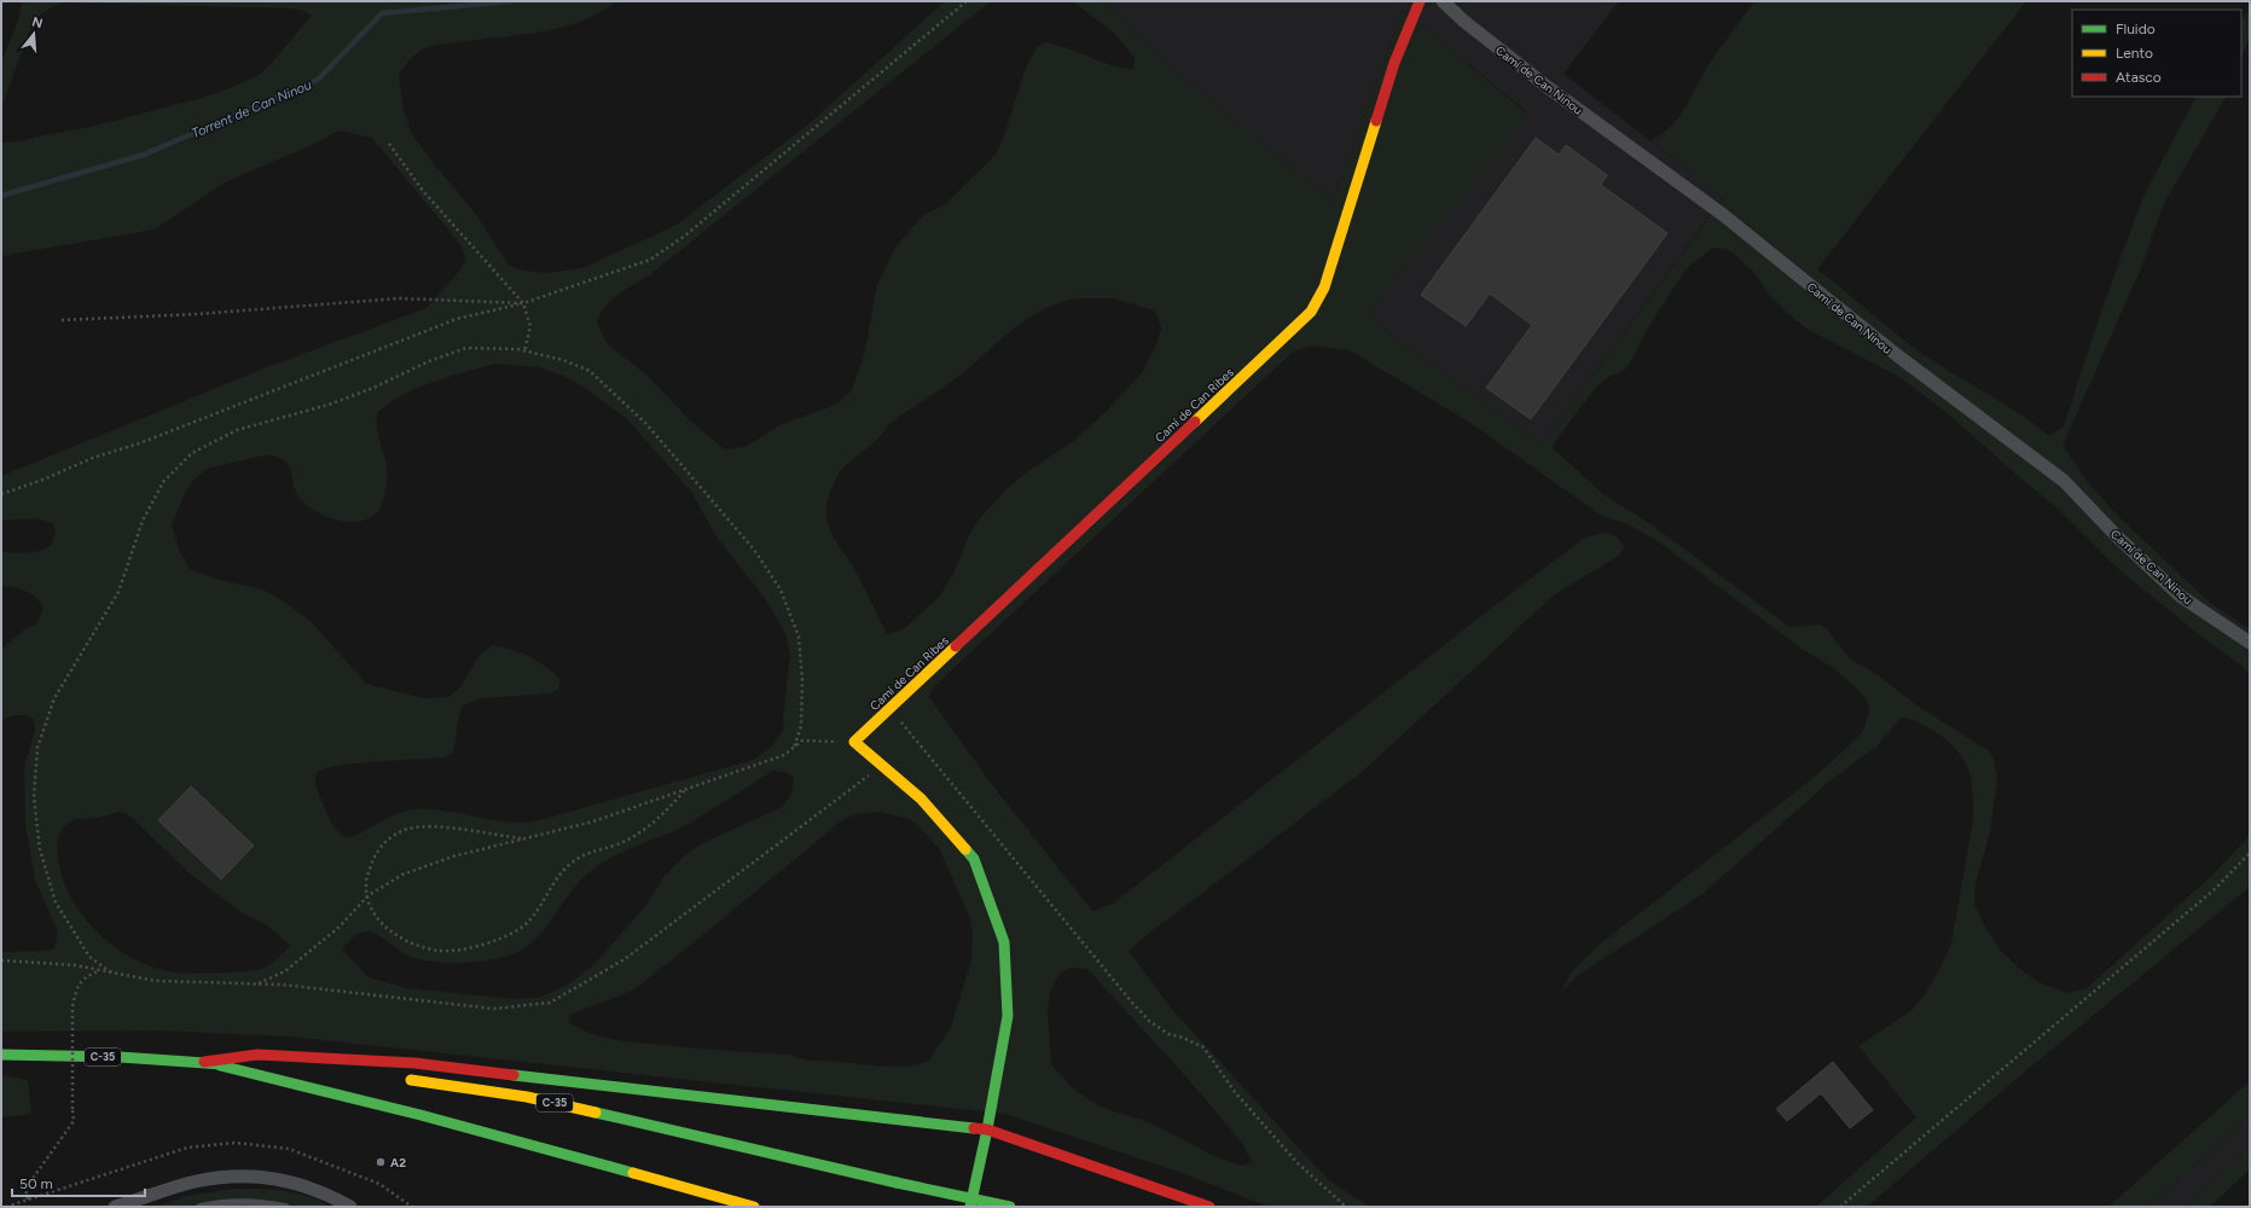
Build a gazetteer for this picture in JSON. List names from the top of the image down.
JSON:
{
  "streets": {
    "main road": ["Camí de Can Ribes", "C-35"],
    "street": ["Camí de Can Ninou"]
  },
  "water": ["Torrent de Can Ninou"],
  "places": ["A2"],
  "legend": ["Fluido", "Lento", "Atasco"],
  "scale_bar": "50 m",
  "north": "top"
}
